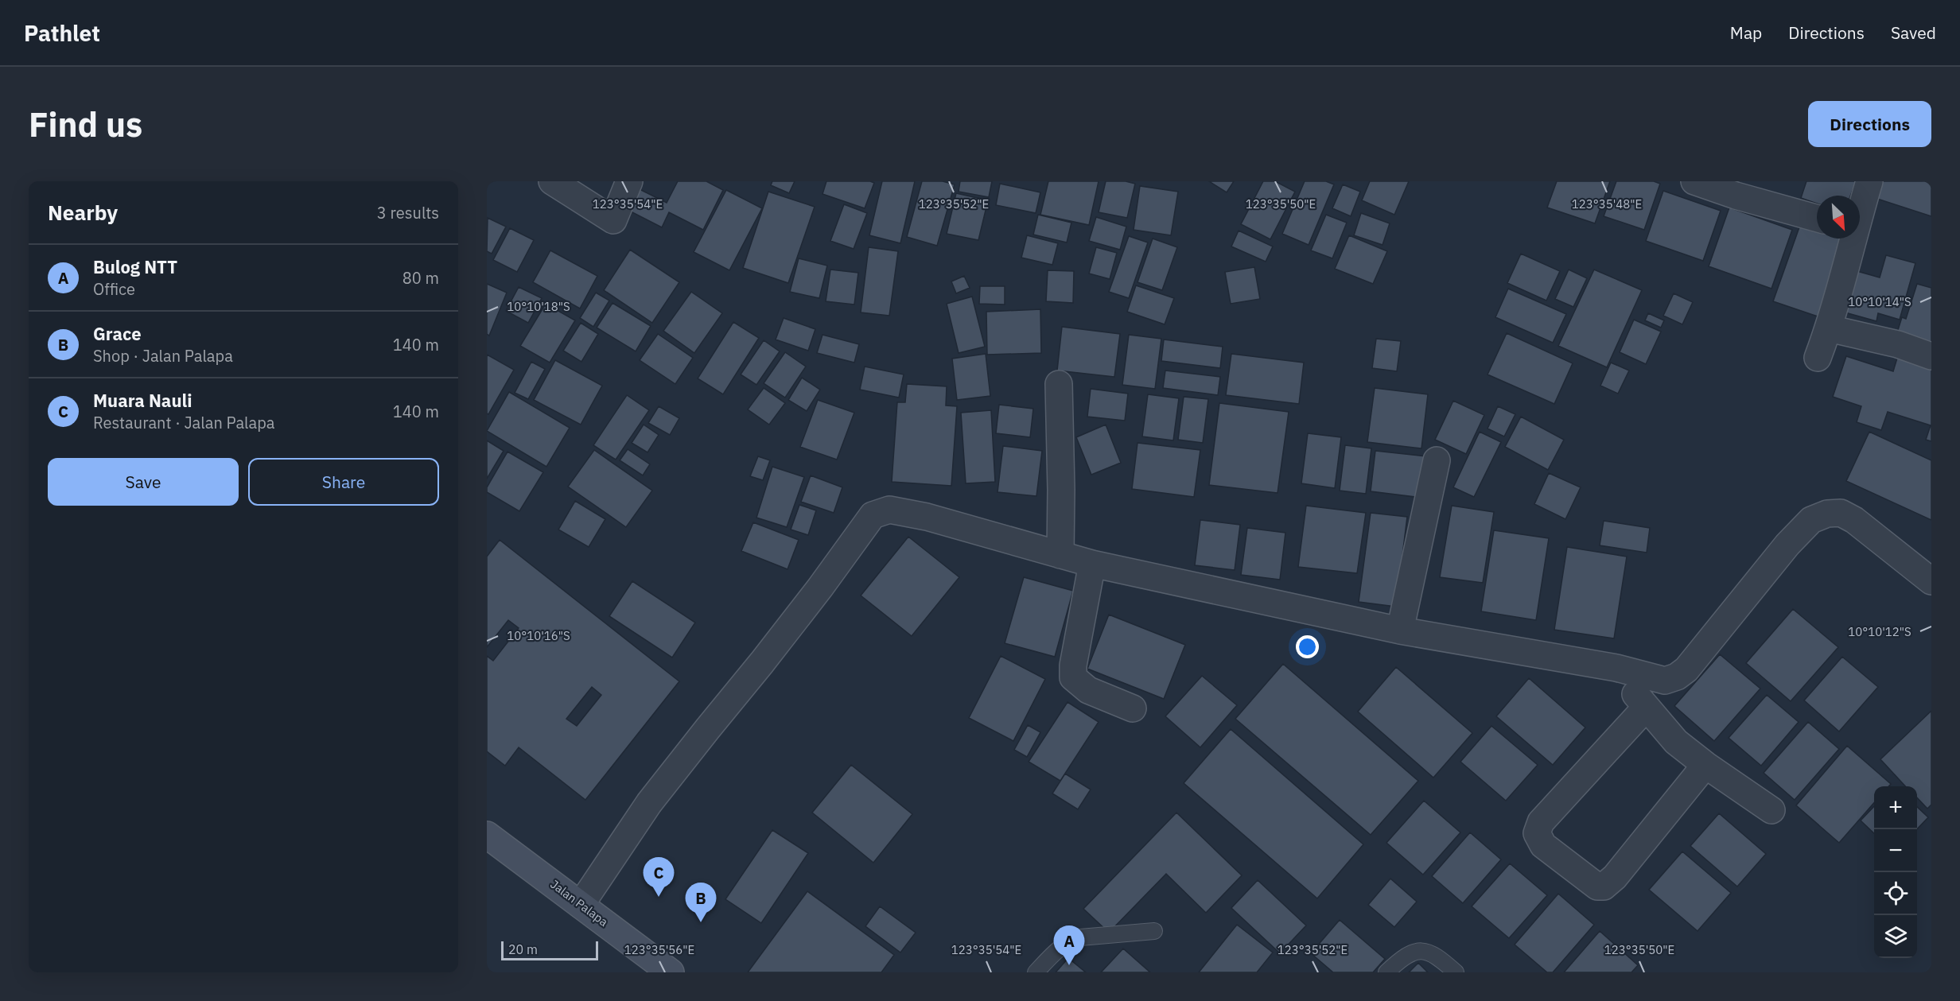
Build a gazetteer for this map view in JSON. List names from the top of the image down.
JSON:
{
  "streets": {
    "main road": ["Jalan Palapa"]
  },
  "scale_bar": "20 m",
  "north": "bottom right",
  "page": {
    "header": "Pathlet",
    "nav": ["Map", "Directions", "Saved"],
    "buttons": [
      "Directions",
      ["Save", "Share"]
    ],
    "title": "Find us",
    "heading": ["Nearby", "3 results"],
    "list": [
      {
        "mark": "A",
        "name": "Bulog NTT",
        "note": "Office",
        "value": "80 m"
      },
      {
        "mark": "B",
        "name": "Grace",
        "note": "Shop · Jalan Palapa",
        "value": "140 m"
      },
      {
        "mark": "C",
        "name": "Muara Nauli",
        "note": "Restaurant · Jalan Palapa",
        "value": "140 m"
      }
    ],
    "map_buttons": ["+", "−"],
    "pins": ["C", "B", "A"],
    "scale": "20 m"
  },
  "coordinates": [
    "123°35'54\"E",
    "123°35'52\"E",
    "123°35'50\"E",
    "123°35'48\"E",
    "10°10'14\"S",
    "10°10'18\"S",
    "10°10'12\"S",
    "10°10'16\"S",
    "123°35'56\"E"
  ]
}
